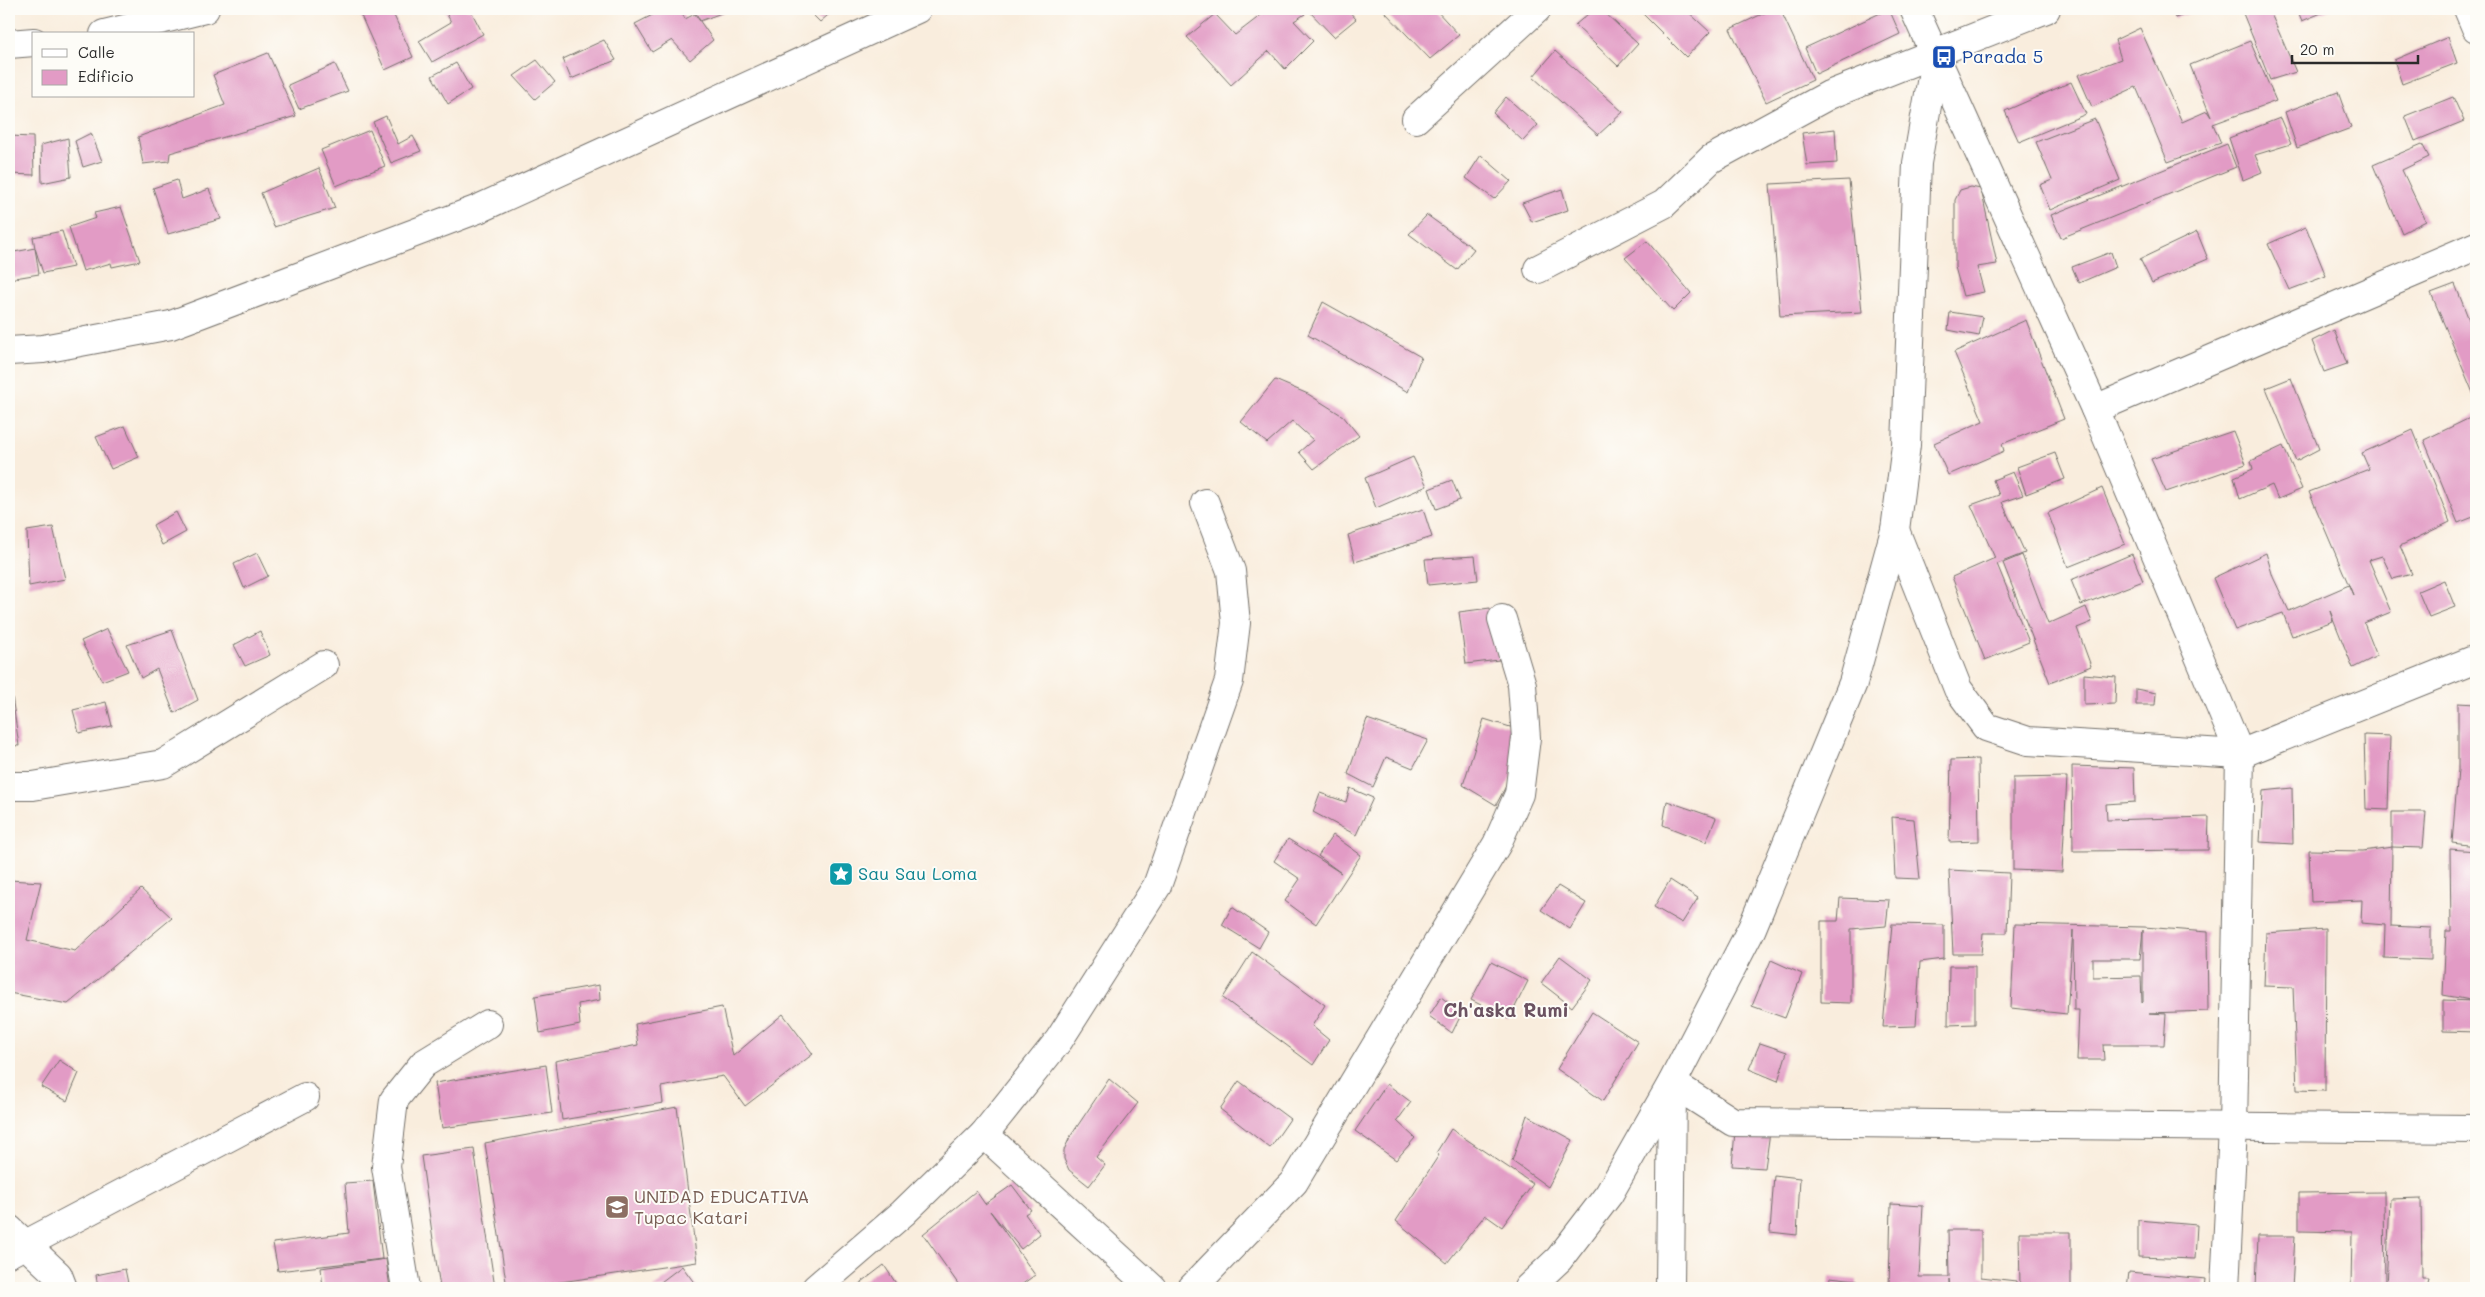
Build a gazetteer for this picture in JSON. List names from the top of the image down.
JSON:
{
  "districts": ["Ch'aska Rumi"],
  "places": {
    "bus stop": ["Parada 5"],
    "place": ["Sau Sau Loma"],
    "school or university": ["UNIDAD EDUCATIVA Tupac Katari"]
  },
  "legend": ["Calle", "Edificio"],
  "scale_bar": "20 m"
}
